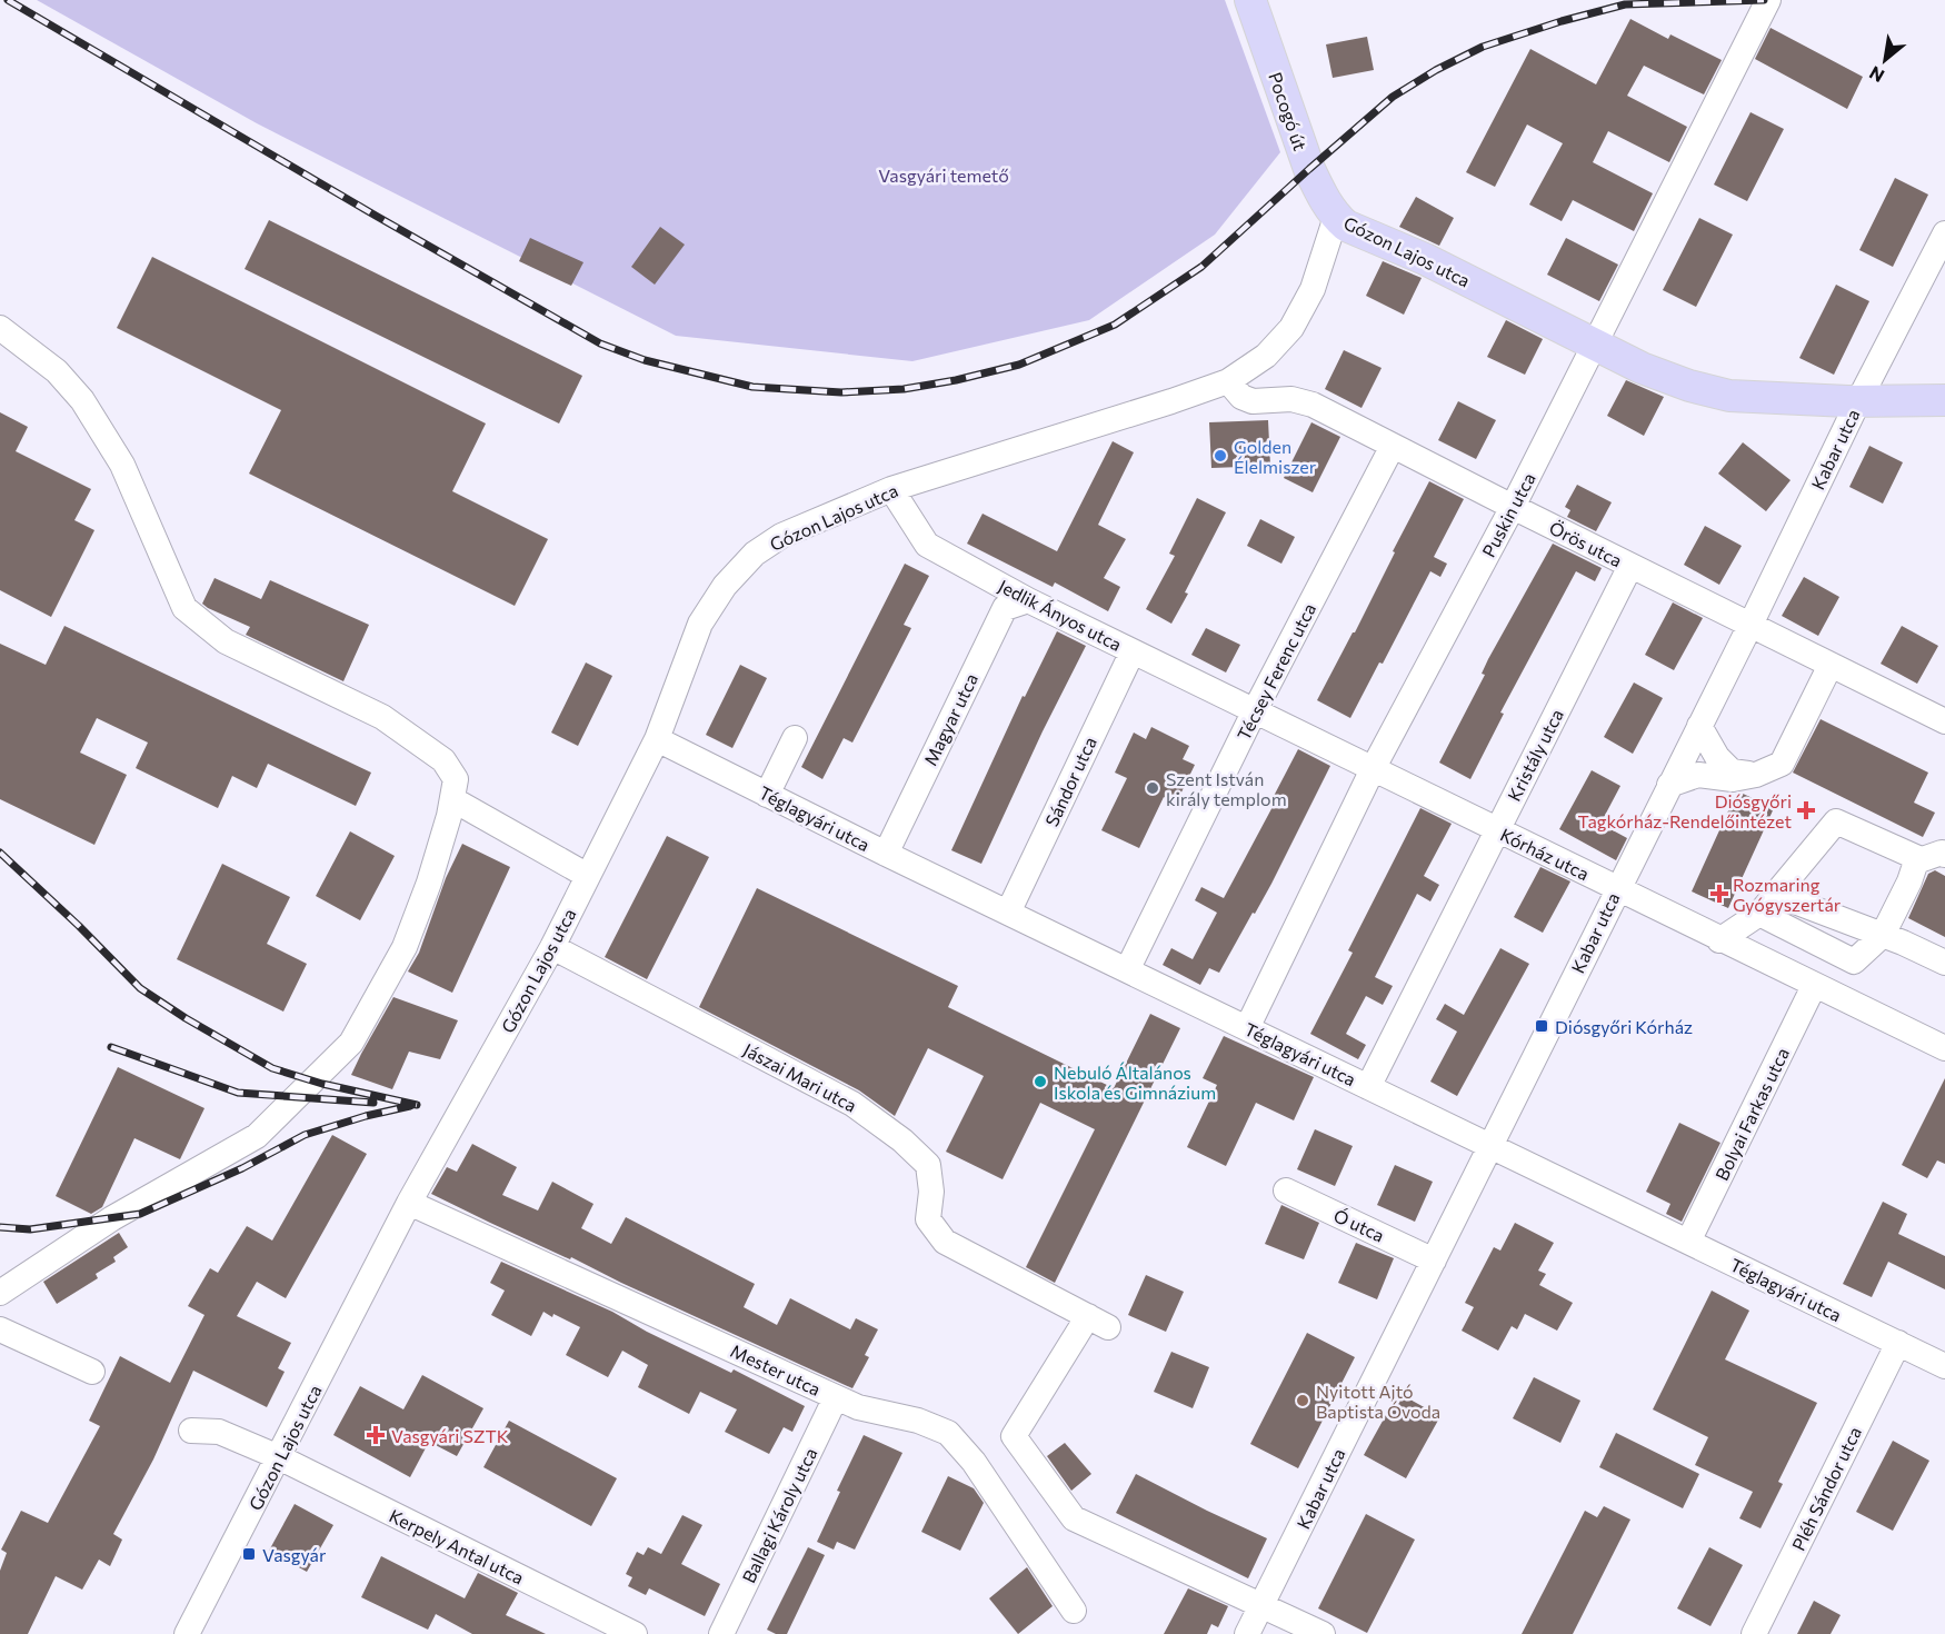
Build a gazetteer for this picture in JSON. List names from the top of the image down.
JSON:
{
  "streets": {
    "main road": ["Pocogó út", "Gózon Lajos utca"],
    "street": [
      "Kabar utca",
      "Puskin utca",
      "Örös utca",
      "Jedlik Ányos utca",
      "Técsey Ferenc utca",
      "Magyar utca",
      "Kristály utca",
      "Sándor utca",
      "Téglagyári utca",
      "Kórház utca",
      "Jászai Mari utca",
      "Bolyai Farkas utca",
      "Ó utca",
      "Mester utca",
      "Pléh Sándor utca",
      "Ballagi Károly utca",
      "Kerpely Antal utca"
    ]
  },
  "crossings": [
    ["Pocogó út", "Gózon Lajos utca"],
    ["Gózon Lajos utca", "Kabar utca"],
    ["Gózon Lajos utca", "Puskin utca"],
    ["Gózon Lajos utca", "Örös utca"],
    ["Gózon Lajos utca", "Jedlik Ányos utca"],
    ["Gózon Lajos utca", "Téglagyári utca"],
    ["Gózon Lajos utca", "Jászai Mari utca"],
    ["Gózon Lajos utca", "Mester utca"],
    ["Gózon Lajos utca", "Kerpely Antal utca"],
    ["Kabar utca", "Örös utca"],
    ["Kabar utca", "Téglagyári utca"],
    ["Kabar utca", "Kórház utca"],
    ["Kabar utca", "Jászai Mari utca"],
    ["Kabar utca", "Ó utca"],
    ["Puskin utca", "Örös utca"],
    ["Puskin utca", "Téglagyári utca"],
    ["Puskin utca", "Kórház utca"],
    ["Örös utca", "Técsey Ferenc utca"],
    ["Örös utca", "Kristály utca"],
    ["Jedlik Ányos utca", "Técsey Ferenc utca"],
    ["Jedlik Ányos utca", "Magyar utca"],
    ["Jedlik Ányos utca", "Sándor utca"],
    ["Jedlik Ányos utca", "Kórház utca"],
    ["Técsey Ferenc utca", "Téglagyári utca"],
    ["Técsey Ferenc utca", "Kórház utca"],
    ["Magyar utca", "Téglagyári utca"],
    ["Kristály utca", "Téglagyári utca"],
    ["Kristály utca", "Kórház utca"],
    ["Sándor utca", "Téglagyári utca"],
    ["Téglagyári utca", "Bolyai Farkas utca"],
    ["Téglagyári utca", "Pléh Sándor utca"],
    ["Kórház utca", "Bolyai Farkas utca"],
    ["Mester utca", "Ballagi Károly utca"]
  ],
  "parks": ["Vasgyári temető"],
  "places": {
    "other": [
      "Golden Élelmiszer",
      "Szent István király templom",
      "Nebuló Általános Iskola és Gimnázium",
      "Nyitott Ajtó Baptista Óvoda"
    ],
    "health": ["Diósgyőri Tagkórház-Rendelőintézet", "Rozmaring Gyógyszertár", "Vasgyári SZTK"],
    "transit": ["Diósgyőri Kórház", "Vasgyár"]
  },
  "north": "bottom left"
}
